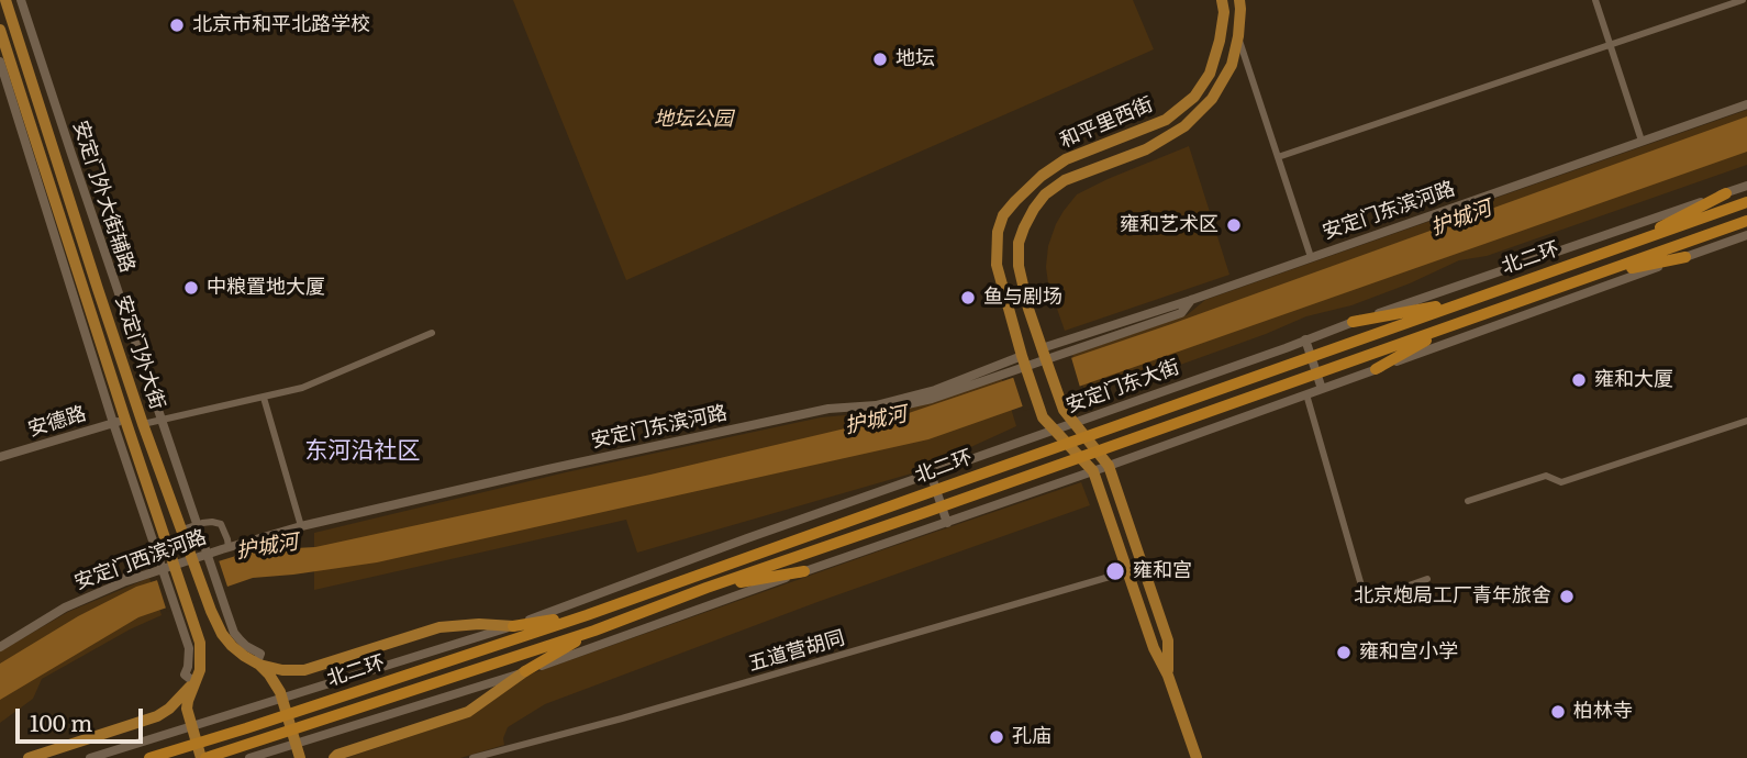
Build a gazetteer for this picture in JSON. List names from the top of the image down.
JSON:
{
  "streets": {
    "highway": ["北二环"],
    "main road": ["和平里西街", "安定门外大街"],
    "street": [
      "安定门外大街辅路",
      "安定门东滨河路",
      "安定门东大街",
      "安德路",
      "安定门西滨河路",
      "五道营胡同"
    ]
  },
  "crossings": [
    ["和平里西街", "安定门东滨河路"],
    ["和平里西街", "安定门东大街"],
    ["安定门外大街辅路", "安定门外大街"],
    ["安定门东滨河路", "安定门西滨河路"],
    ["北二环", "安定门外大街"],
    ["安定门外大街", "安德路"]
  ],
  "districts": ["东河沿社区"],
  "water": ["护城河"],
  "parks": ["地坛公园"],
  "places": [
    "北京市和平北路学校",
    "地坛",
    "雍和艺术区",
    "中粮置地大厦",
    "鱼与剧场",
    "雍和大厦",
    "雍和宫",
    "北京炮局工厂青年旅舍",
    "雍和宫小学",
    "柏林寺",
    "孔庙"
  ],
  "scale_bar": "100 m"
}
